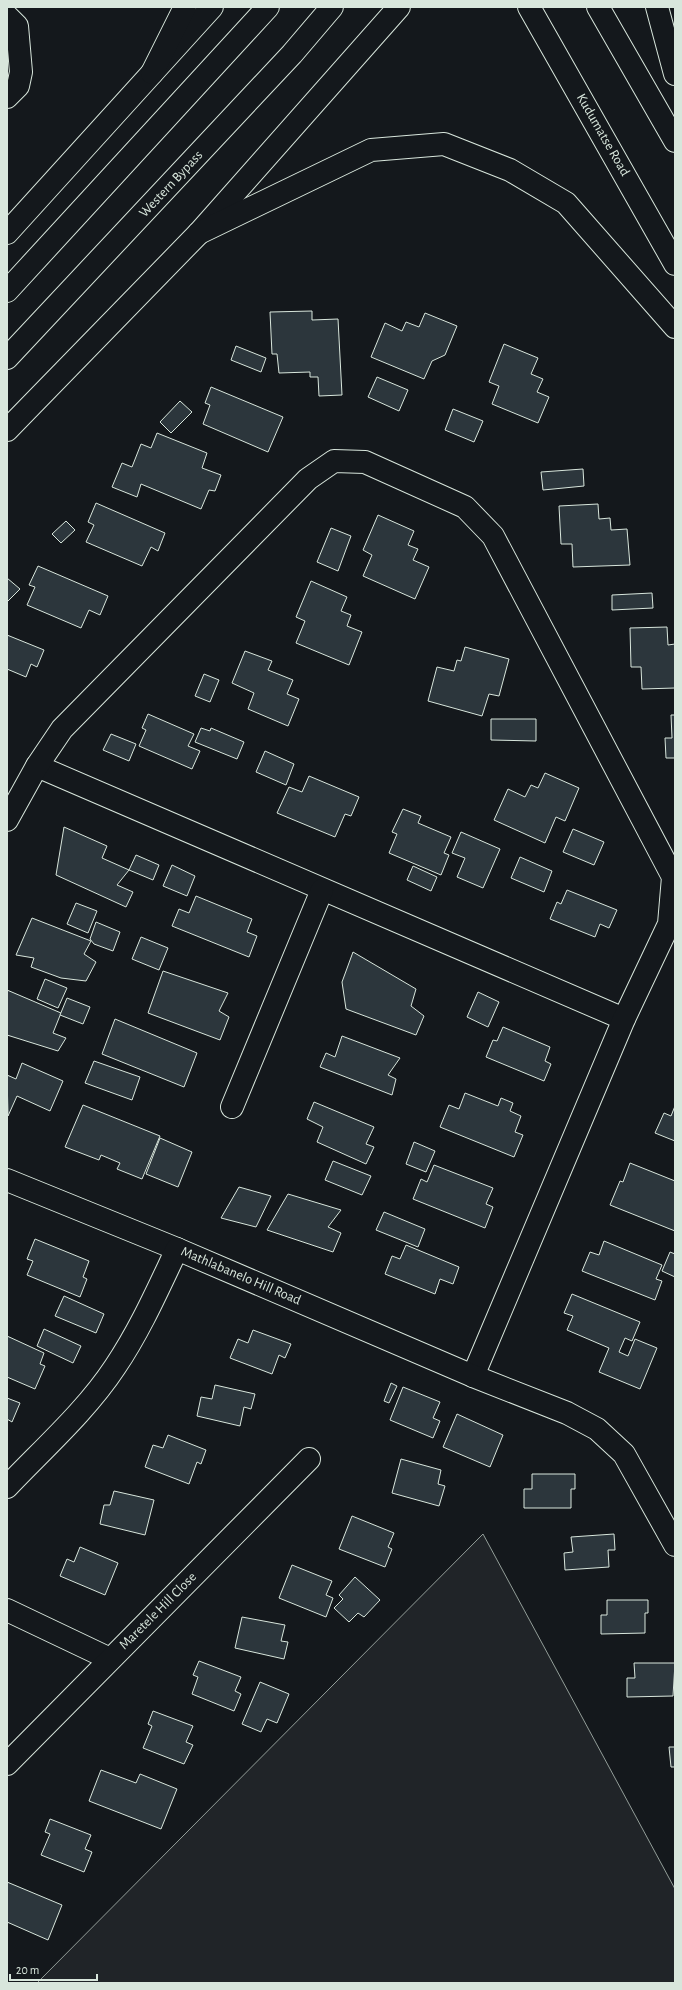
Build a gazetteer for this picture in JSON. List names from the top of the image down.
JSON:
{
  "streets": {
    "main road": [
      "Kudumatse Road",
      "Western Bypass",
      "Mathlabanelo Hill Road",
      "Maretele Hill Close"
    ]
  },
  "scale_bar": "20 m"
}
